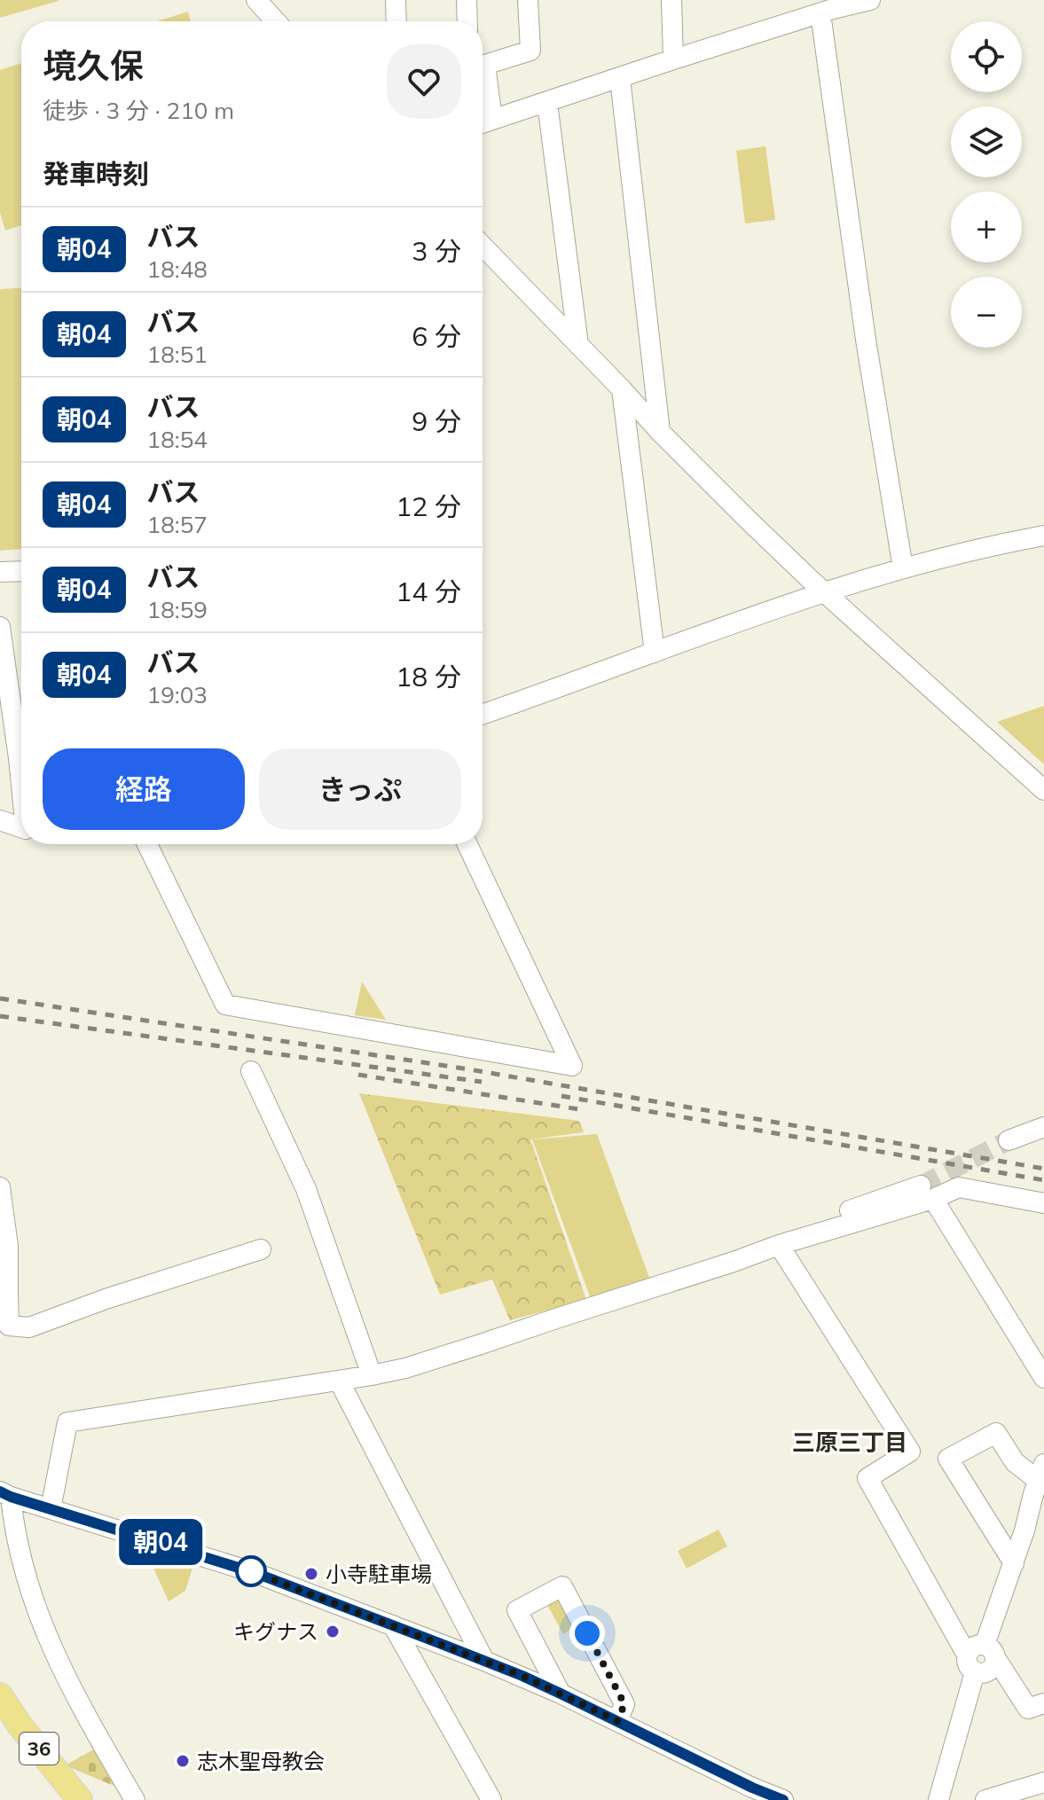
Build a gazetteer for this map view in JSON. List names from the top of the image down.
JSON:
{
  "streets": {
    "main road": ["36"]
  },
  "districts": ["三原三丁目"],
  "places": ["小寺駐車場", "キグナス", "志木聖母教会"],
  "lines": ["bus line 朝04"],
  "page": {
    "on_map": "朝04",
    "map_buttons": ["+", "−"],
    "heading": [
      ["境久保", "徒歩 · 3 分 · 210 m"],
      "発車時刻"
    ],
    "list": [
      {
        "mark": "朝04",
        "name": "バス",
        "note": "18:48",
        "value": "3 分"
      },
      {
        "mark": "朝04",
        "name": "バス",
        "note": "18:51",
        "value": "6 分"
      },
      {
        "mark": "朝04",
        "name": "バス",
        "note": "18:54",
        "value": "9 分"
      },
      {
        "mark": "朝04",
        "name": "バス",
        "note": "18:57",
        "value": "12 分"
      },
      {
        "mark": "朝04",
        "name": "バス",
        "note": "18:59",
        "value": "14 分"
      },
      {
        "mark": "朝04",
        "name": "バス",
        "note": "19:03",
        "value": "18 分"
      }
    ],
    "buttons": ["経路", "きっぷ"]
  }
}
